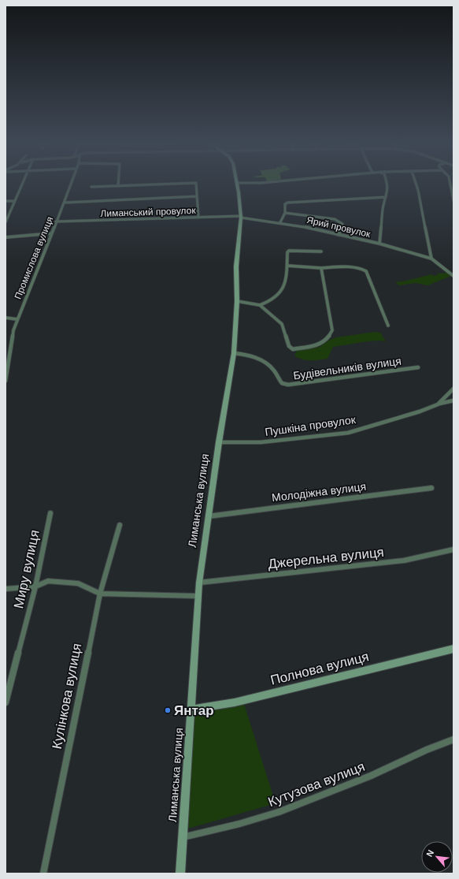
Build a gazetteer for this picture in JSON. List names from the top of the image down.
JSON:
{
  "streets": {
    "street": [
      "Лиманський провулок",
      "Ярий провулок",
      "Промислова вулиця",
      "Будівельників вулиця",
      "Пушкіна провулок",
      "Молодіжна вулиця",
      "Лиманська вулиця",
      "Джерельна вулиця",
      "Миру вулиця",
      "Полнова вулиця",
      "Кулінкова вулиця",
      "Кутузова вулиця"
    ]
  },
  "crossings": [
    ["Лиманський провулок", "Ярий провулок"],
    ["Лиманський провулок", "Промислова вулиця"],
    ["Лиманський провулок", "Лиманська вулиця"],
    ["Ярий провулок", "Лиманська вулиця"],
    ["Будівельників вулиця", "Лиманська вулиця"],
    ["Пушкіна провулок", "Лиманська вулиця"],
    ["Молодіжна вулиця", "Лиманська вулиця"],
    ["Лиманська вулиця", "Джерельна вулиця"],
    ["Лиманська вулиця", "Полнова вулиця"],
    ["Лиманська вулиця", "Кутузова вулиця"]
  ],
  "places": ["Янтар"],
  "north": "top left"
}
